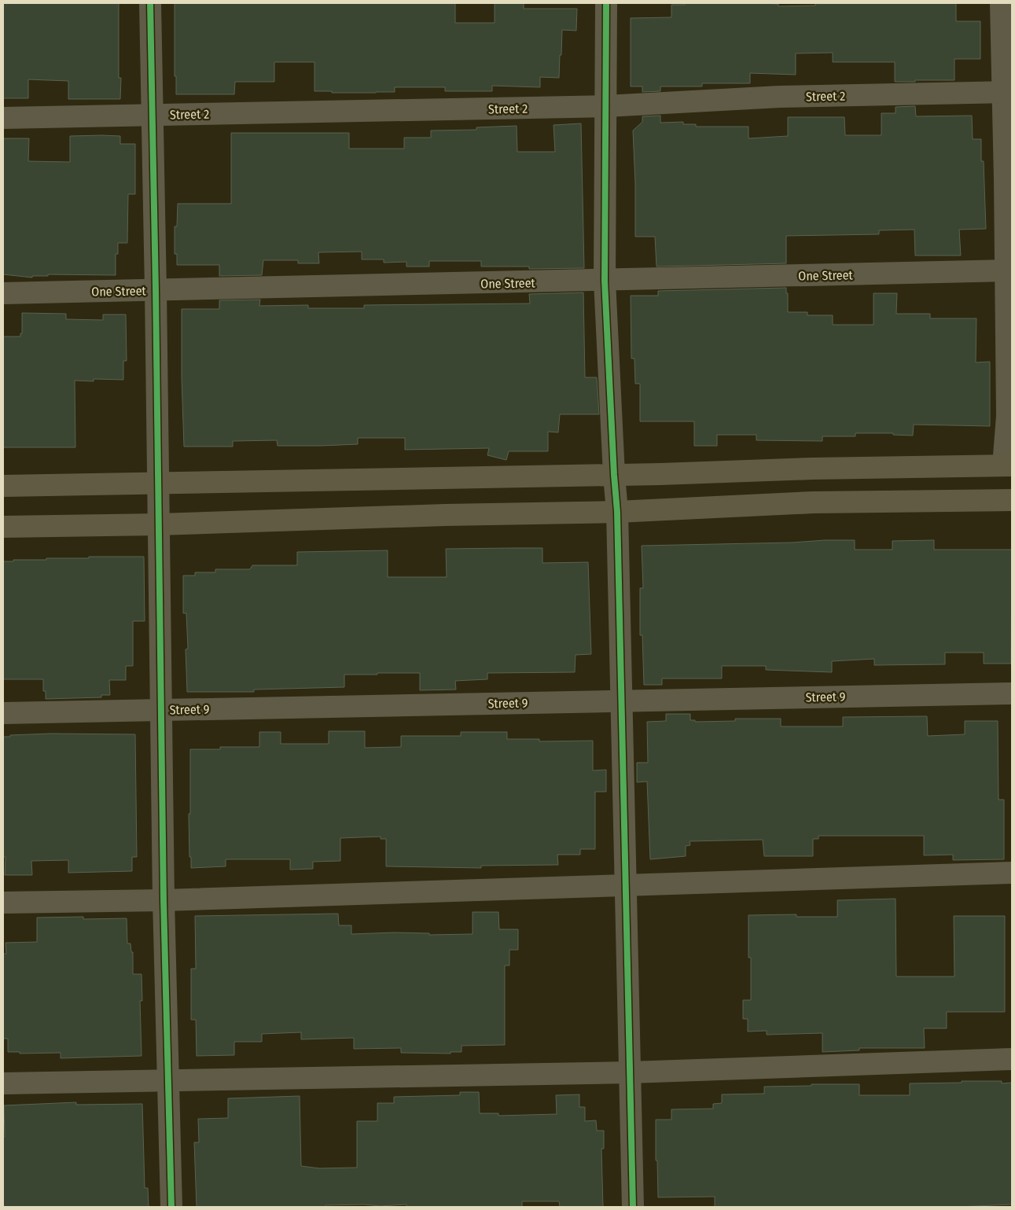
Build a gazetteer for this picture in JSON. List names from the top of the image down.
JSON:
{
  "streets": {
    "street": ["Street 2", "One Street", "Street 9"]
  }
}
